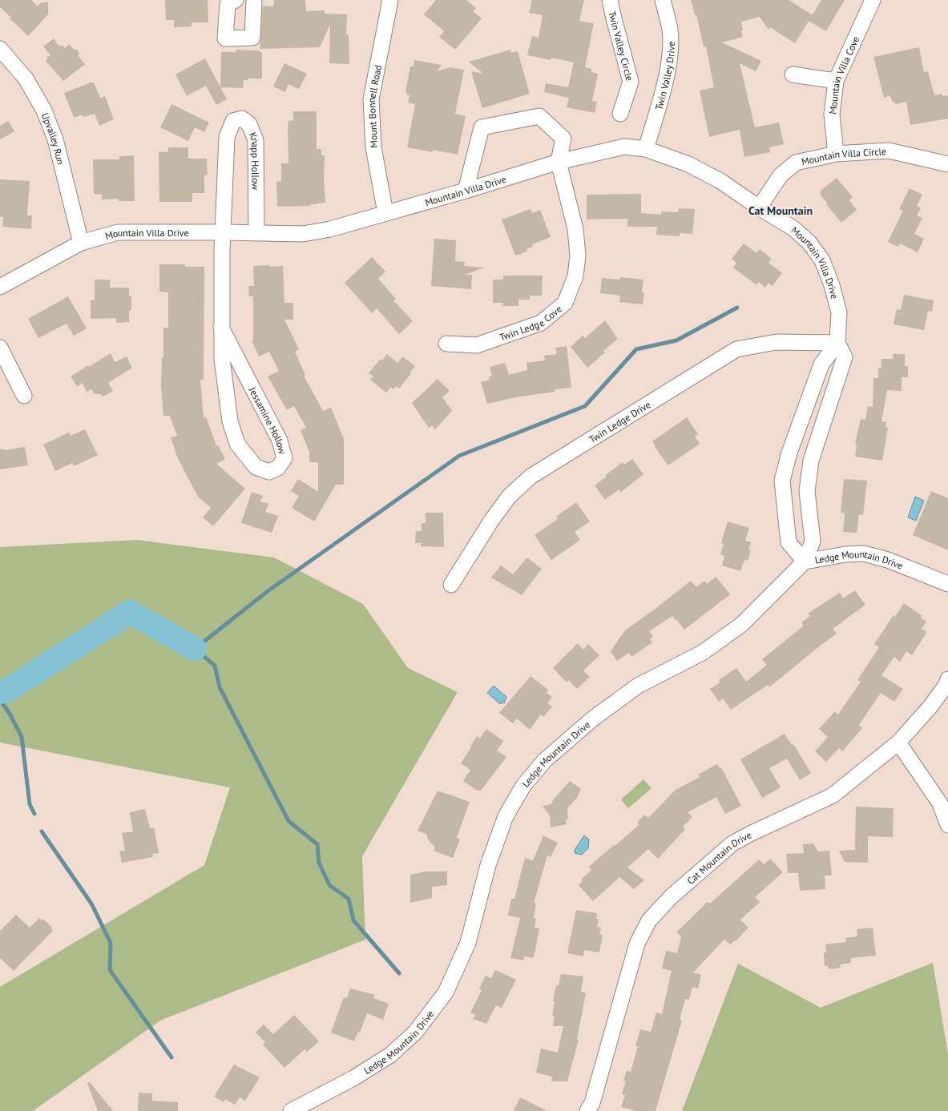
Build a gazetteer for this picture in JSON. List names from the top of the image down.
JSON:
{
  "streets": {
    "street": [
      "Twin Valley Circle",
      "Twin Valley Drive",
      "Mountain Villa Cove",
      "Mount Bonnell Road",
      "Upvalley Run",
      "Mountain Villa Circle",
      "Knapp Hollow",
      "Mountain Villa Drive",
      "Twin Ledge Cove",
      "Jessamine Hollow",
      "Twin Ledge Drive",
      "Ledge Mountain Drive",
      "Cat Mountain Drive"
    ]
  },
  "crossings": [
    ["Twin Valley Drive", "Mountain Villa Drive"],
    ["Mountain Villa Cove", "Mountain Villa Circle"],
    ["Mount Bonnell Road", "Mountain Villa Drive"],
    ["Upvalley Run", "Mountain Villa Drive"],
    ["Mountain Villa Circle", "Mountain Villa Drive"],
    ["Knapp Hollow", "Mountain Villa Drive"],
    ["Knapp Hollow", "Jessamine Hollow"],
    ["Mountain Villa Drive", "Twin Ledge Cove"],
    ["Mountain Villa Drive", "Jessamine Hollow"],
    ["Mountain Villa Drive", "Twin Ledge Drive"],
    ["Mountain Villa Drive", "Ledge Mountain Drive"]
  ],
  "districts": ["Cat Mountain"]
}
